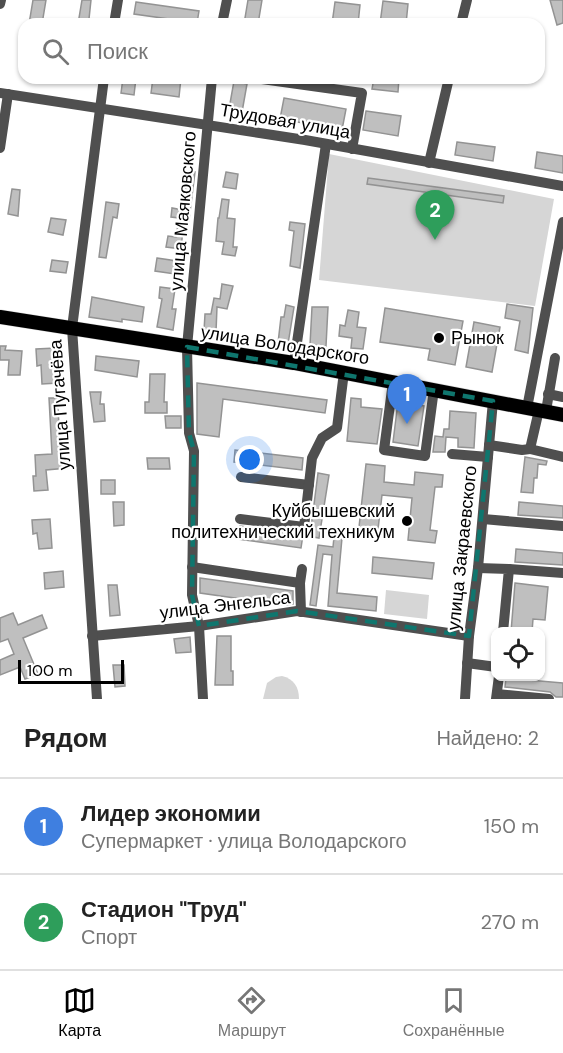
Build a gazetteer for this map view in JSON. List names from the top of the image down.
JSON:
{
  "streets": {
    "main road": ["улица Володарского"],
    "street": [
      "Трудовая улица",
      "улица Маяковского",
      "улица Пугачёва",
      "улица Закраевского",
      "улица Энгельса"
    ]
  },
  "crossings": [
    ["Трудовая улица", "улица Маяковского"],
    ["Трудовая улица", "улица Пугачёва"],
    ["улица Маяковского", "улица Володарского"],
    ["улица Маяковского", "улица Энгельса"],
    ["улица Володарского", "улица Пугачёва"],
    ["улица Володарского", "улица Закраевского"],
    ["улица Пугачёва", "улица Энгельса"],
    ["улица Закраевского", "улица Энгельса"]
  ],
  "places": ["Рынок", "Куйбышевский политехнический техникум"],
  "scale_bar": "100 m",
  "page": {
    "search": "Поиск",
    "pins": ["2", "1"],
    "scale": "100 m",
    "heading": ["Рядом", "Найдено: 2"],
    "list": [
      {
        "mark": "1",
        "name": "Лидер экономии",
        "note": "Супермаркет · улица Володарского",
        "value": "150 m"
      },
      {
        "mark": "2",
        "name": "Стадион \"Труд\"",
        "note": "Спорт",
        "value": "270 m"
      }
    ],
    "nav": ["Карта", "Маршрут", "Сохранённые"]
  }
}
